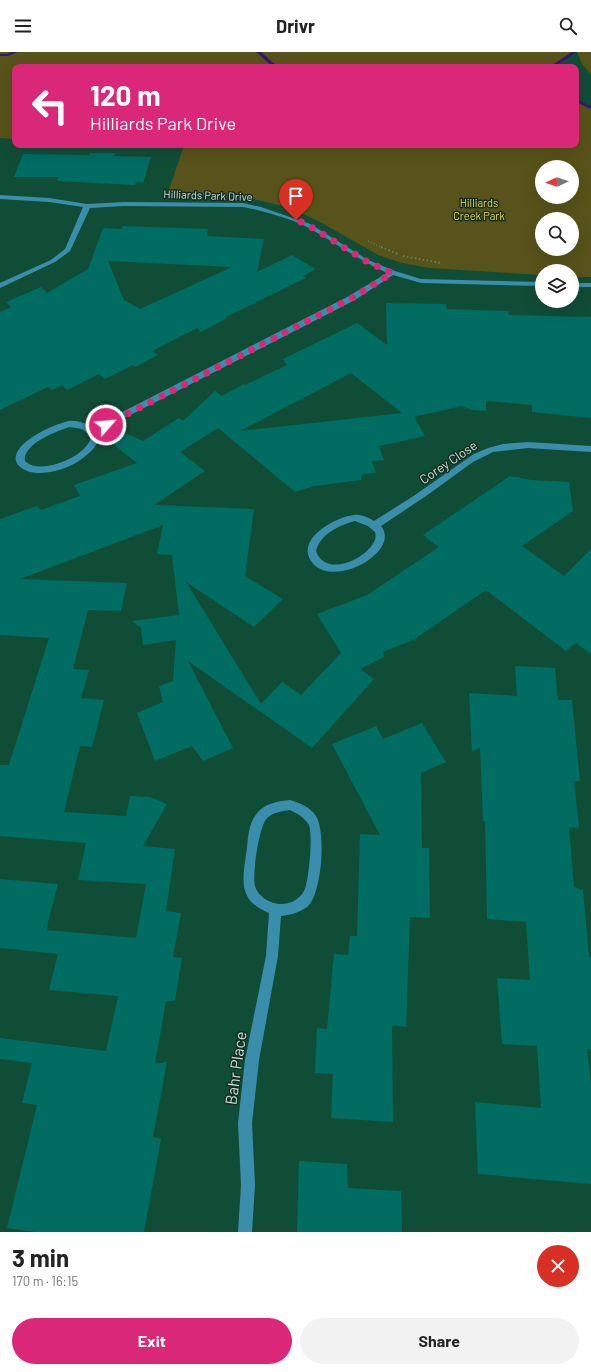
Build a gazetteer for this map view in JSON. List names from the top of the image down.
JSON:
{
  "streets": {
    "street": ["Hilliards Park Drive", "Corey Close", "Bahr Place"]
  },
  "parks": ["Hilliards Creek Park"],
  "north": "left",
  "page": {
    "header": "Drivr",
    "turn": ["120 m", "Hilliards Park Drive"],
    "heading": ["3 min", "170 m · 16:15"],
    "buttons": ["Exit", "Share"]
  }
}
